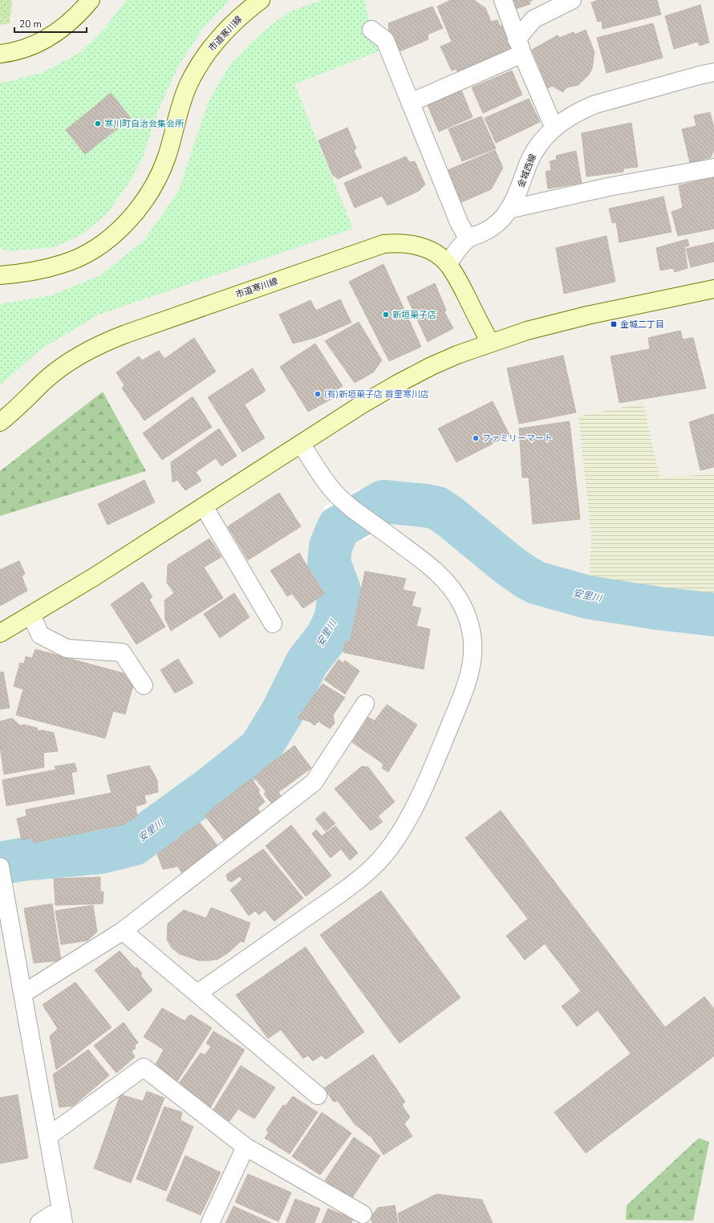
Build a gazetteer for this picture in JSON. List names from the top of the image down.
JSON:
{
  "streets": {
    "street": ["市道寒川線", "金城西線"]
  },
  "crossings": [
    ["市道寒川線", "金城西線"]
  ],
  "water": ["安里川"],
  "places": {
    "other": [
      "寒川町自治会集会所",
      "新垣菓子店",
      "(有)新垣菓子店 首里寒川店",
      "ファミリーマート"
    ],
    "transit": ["金城二丁目"]
  },
  "scale_bar": "20 m"
}
